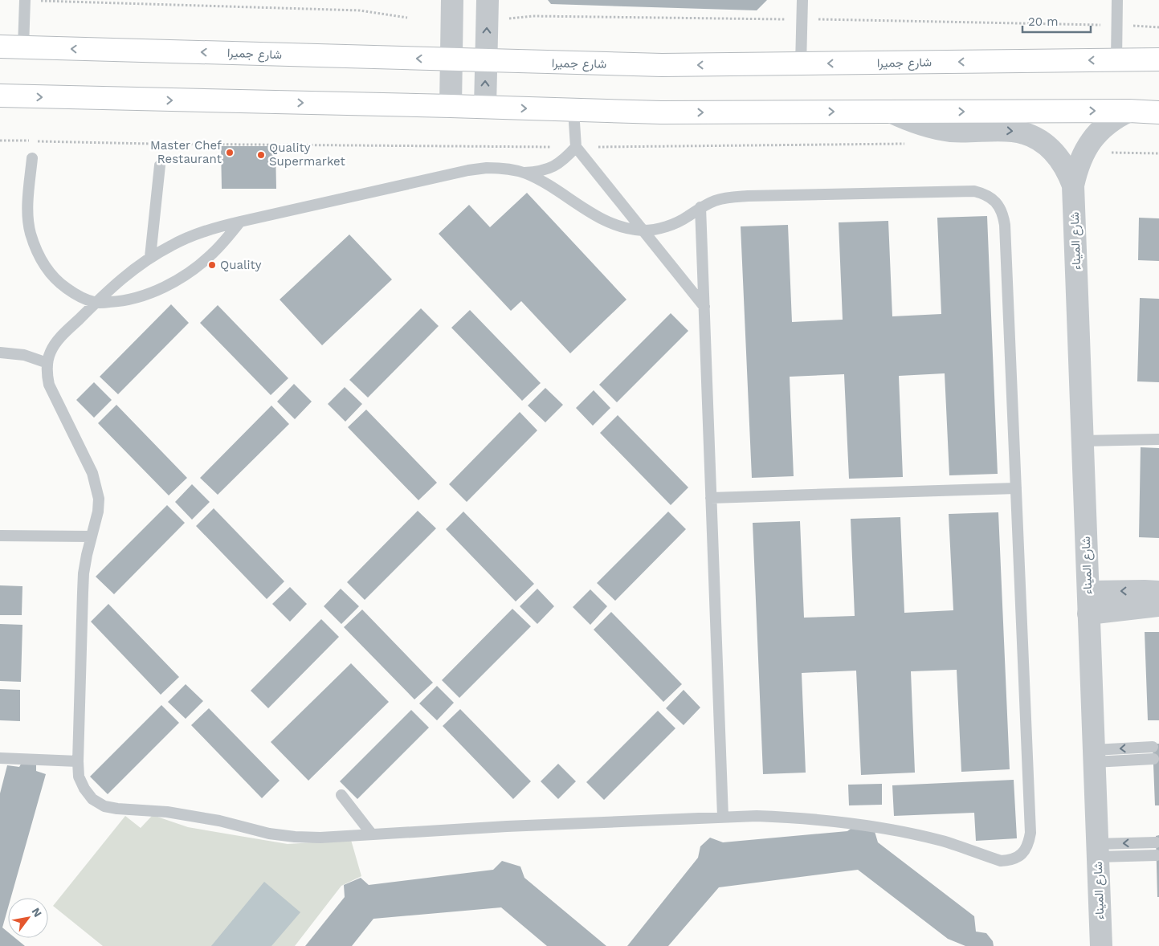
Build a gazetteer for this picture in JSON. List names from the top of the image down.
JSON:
{
  "streets": {
    "main road": ["شارع جميرا"],
    "street": ["شارع الميناء"]
  },
  "places": ["Master Chef Restaurant", "Quality Supermarket", "Quality"],
  "scale_bar": "20 m",
  "north": "top right"
}
